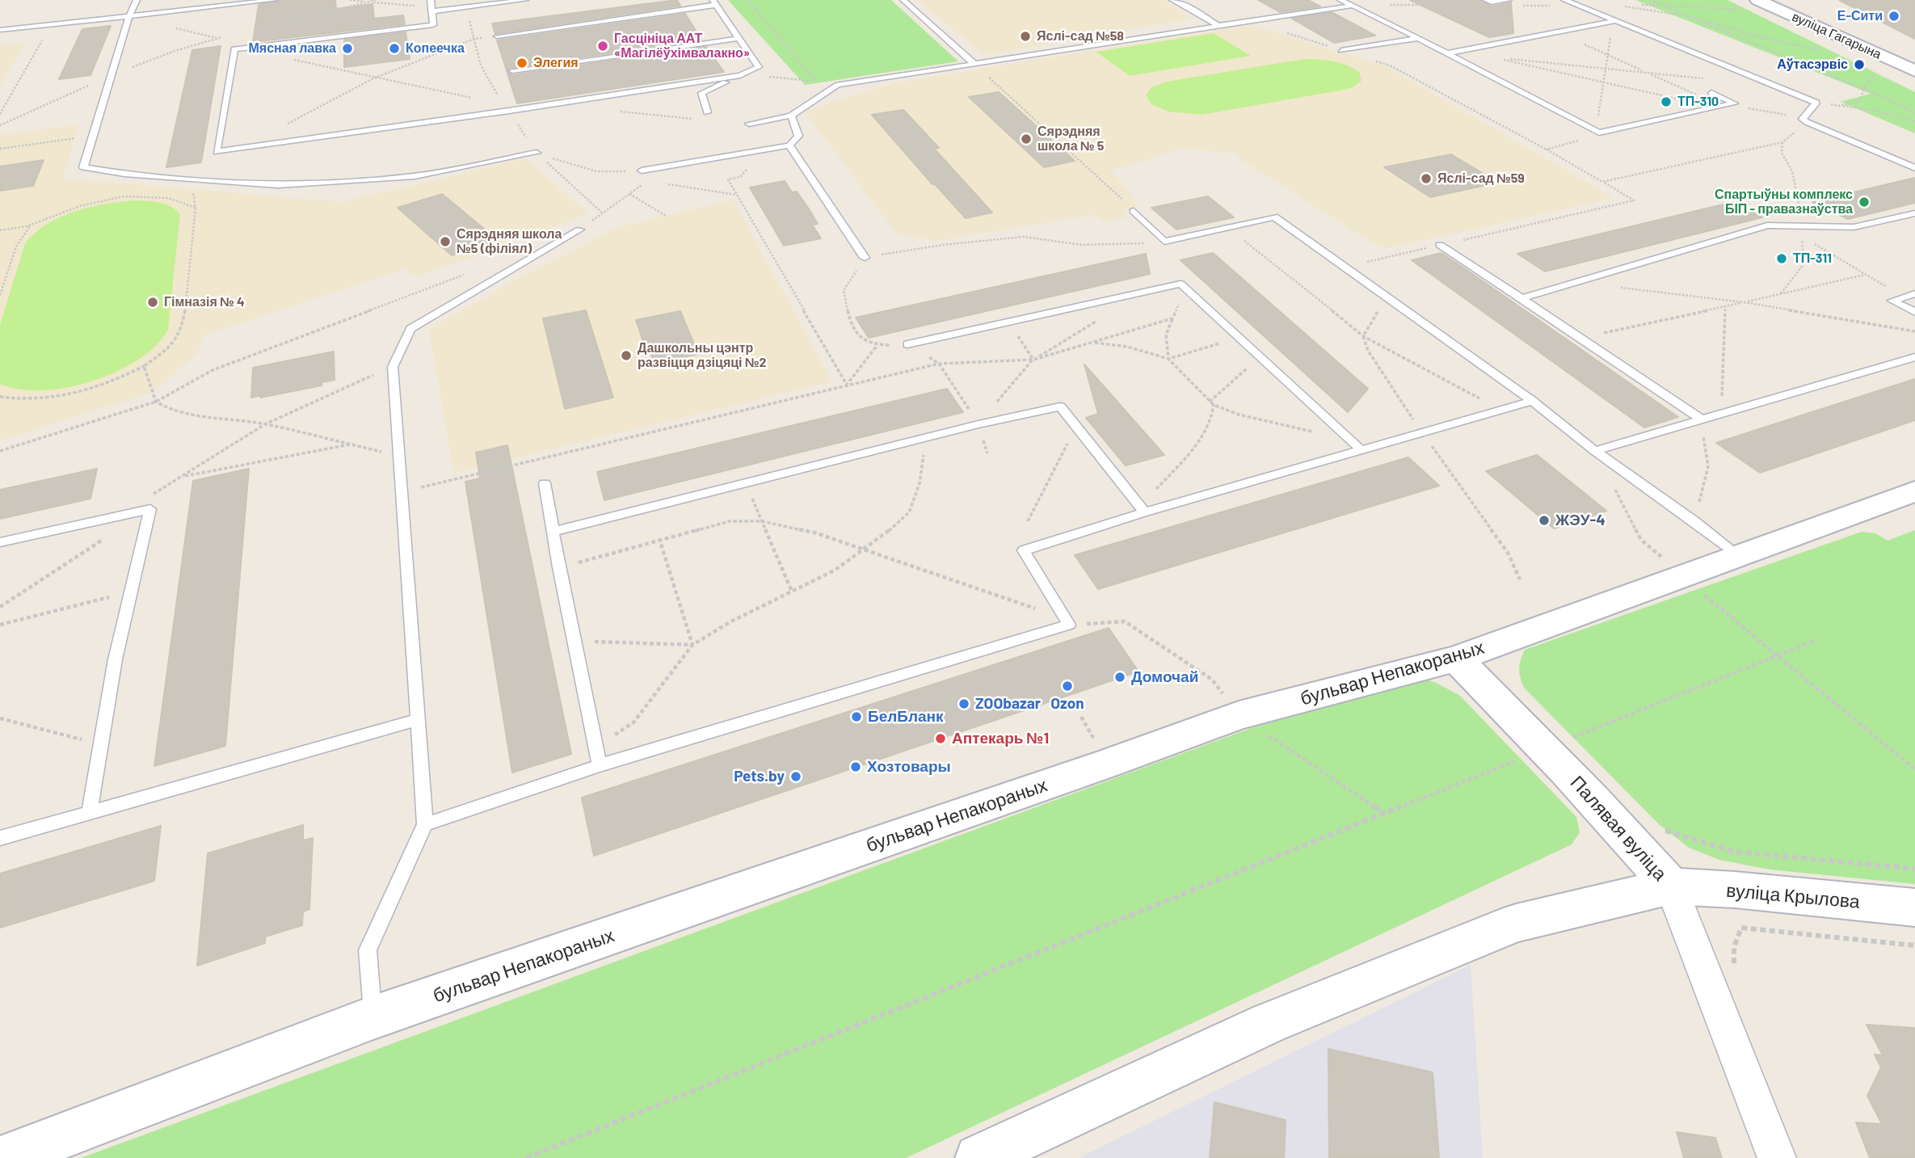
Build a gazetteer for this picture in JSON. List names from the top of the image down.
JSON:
{
  "streets": {
    "main road": [
      "вуліца Гагарына",
      "бульвар Непакораных",
      "Палявая вуліца",
      "вуліца Крылова"
    ]
  },
  "crossings": [
    ["бульвар Непакораных", "Палявая вуліца"],
    ["Палявая вуліца", "вуліца Крылова"]
  ],
  "places": [
    "Е-Сити",
    "Яслі-сад №58",
    "Гасцініца ААТ «Магілёўхімвалакно»",
    "Мясная лавка",
    "Копеечка",
    "Элегия",
    "Аўтасэрвіс",
    "ТП-310",
    "Сярэдняя школа № 5",
    "Яслі-сад №59",
    "Спартыўны комплекс БІП - правазнаўства",
    "Сярэдняя школа №5 (філіял)",
    "ТП-311",
    "Гімназія № 4",
    "Дашкольны цэнтр развіцця дзіцяці №2",
    "ЖЭУ-4",
    "Домочай",
    "Ozon",
    "ZOObazar",
    "БелБланк",
    "Аптекарь №1",
    "Хозтовары",
    "Pets.by"
  ]
}
